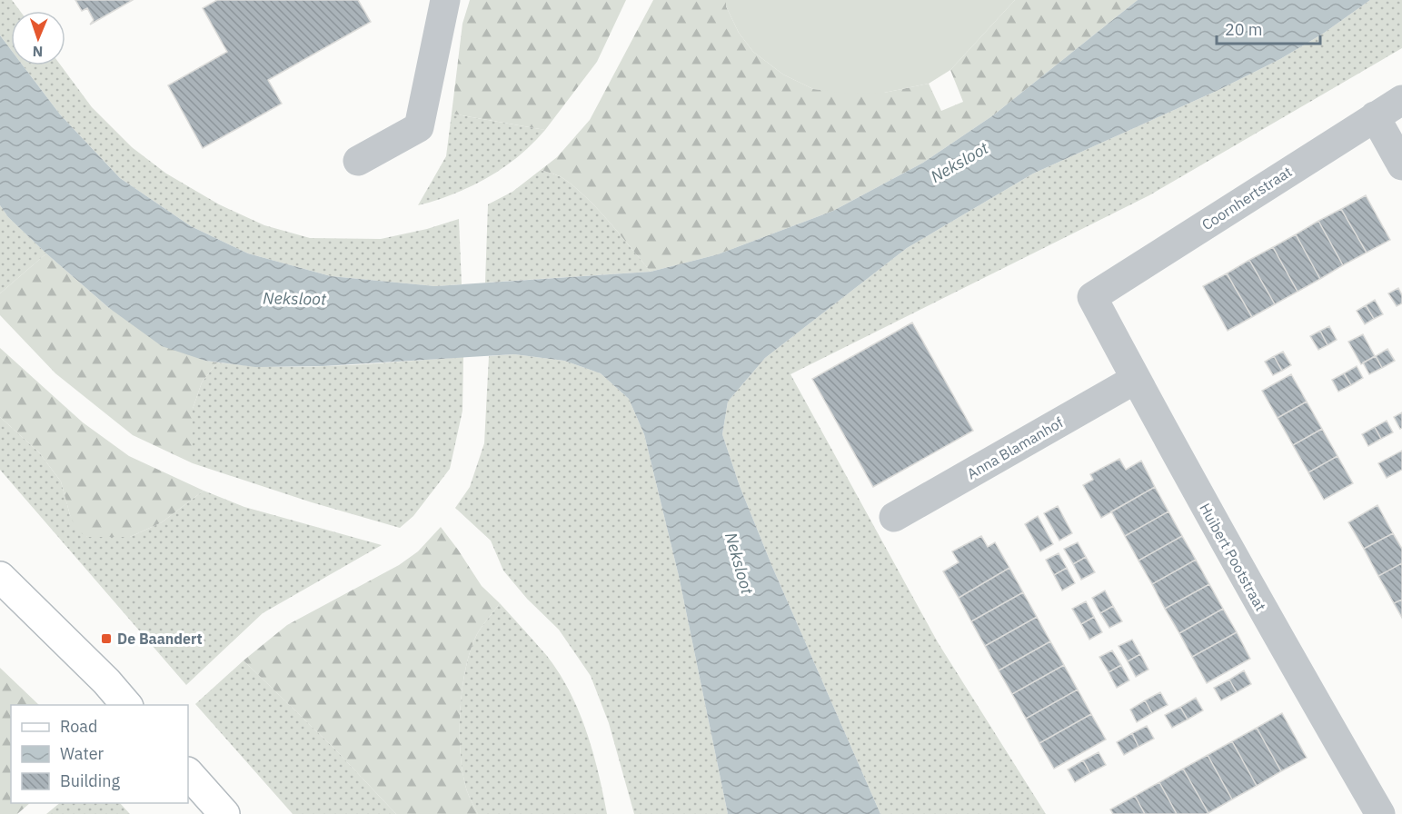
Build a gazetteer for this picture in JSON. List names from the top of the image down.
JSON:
{
  "streets": {
    "street": ["Coornhertstraat", "Anna Blamanhof", "Huibert Pootstraat"]
  },
  "crossings": [
    ["Coornhertstraat", "Huibert Pootstraat"],
    ["Anna Blamanhof", "Huibert Pootstraat"]
  ],
  "water": ["Neksloot"],
  "places": {
    "transit": ["De Baandert"]
  },
  "legend": ["Road", "Water", "Building"],
  "scale_bar": "20 m",
  "north": "bottom"
}
